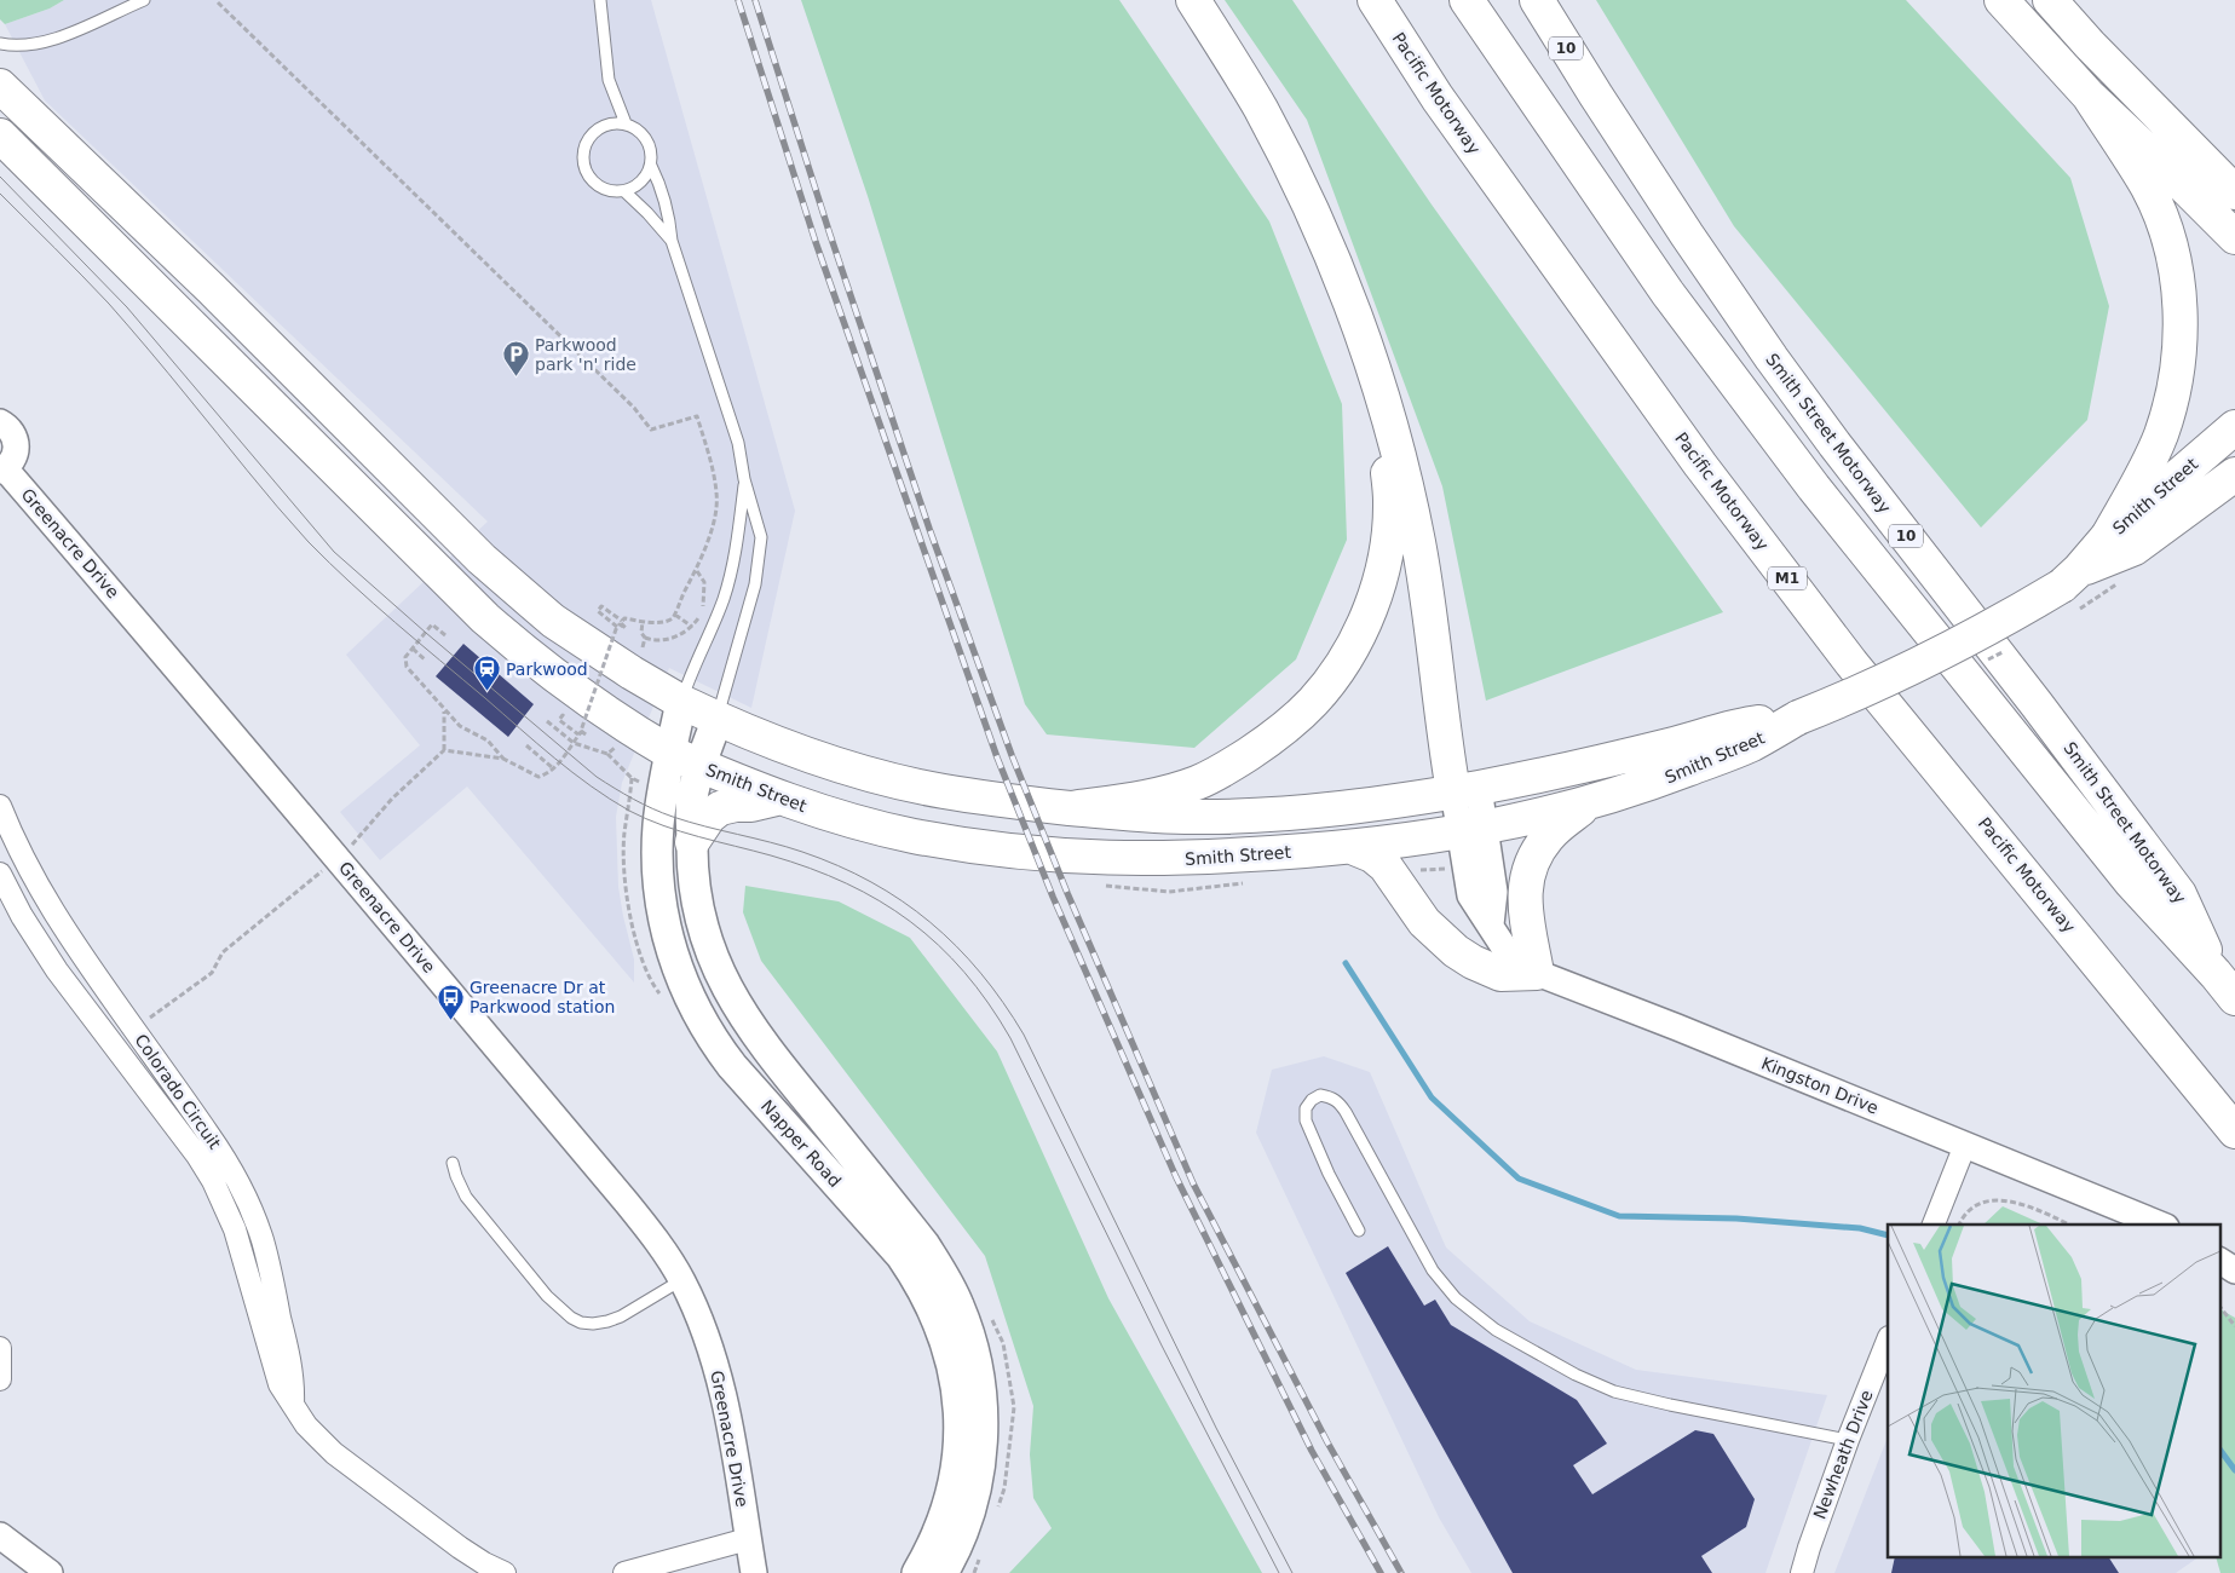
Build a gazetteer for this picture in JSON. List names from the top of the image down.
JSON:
{
  "streets": {
    "main road": [
      "10",
      "Pacific Motorway",
      "Smith Street Motorway",
      "Smith Street",
      "M1",
      "Napper Road"
    ],
    "street": [
      "Greenacre Drive",
      "Kingston Drive",
      "Colorado Circuit",
      "Newheath Drive"
    ]
  },
  "crossings": [
    ["Smith Street", "Kingston Drive"],
    ["Smith Street", "Napper Road"]
  ],
  "places": {
    "parking": ["Parkwood park 'n' ride"],
    "station": ["Parkwood"],
    "bus stop": ["Greenacre Dr at Parkwood station"]
  }
}
